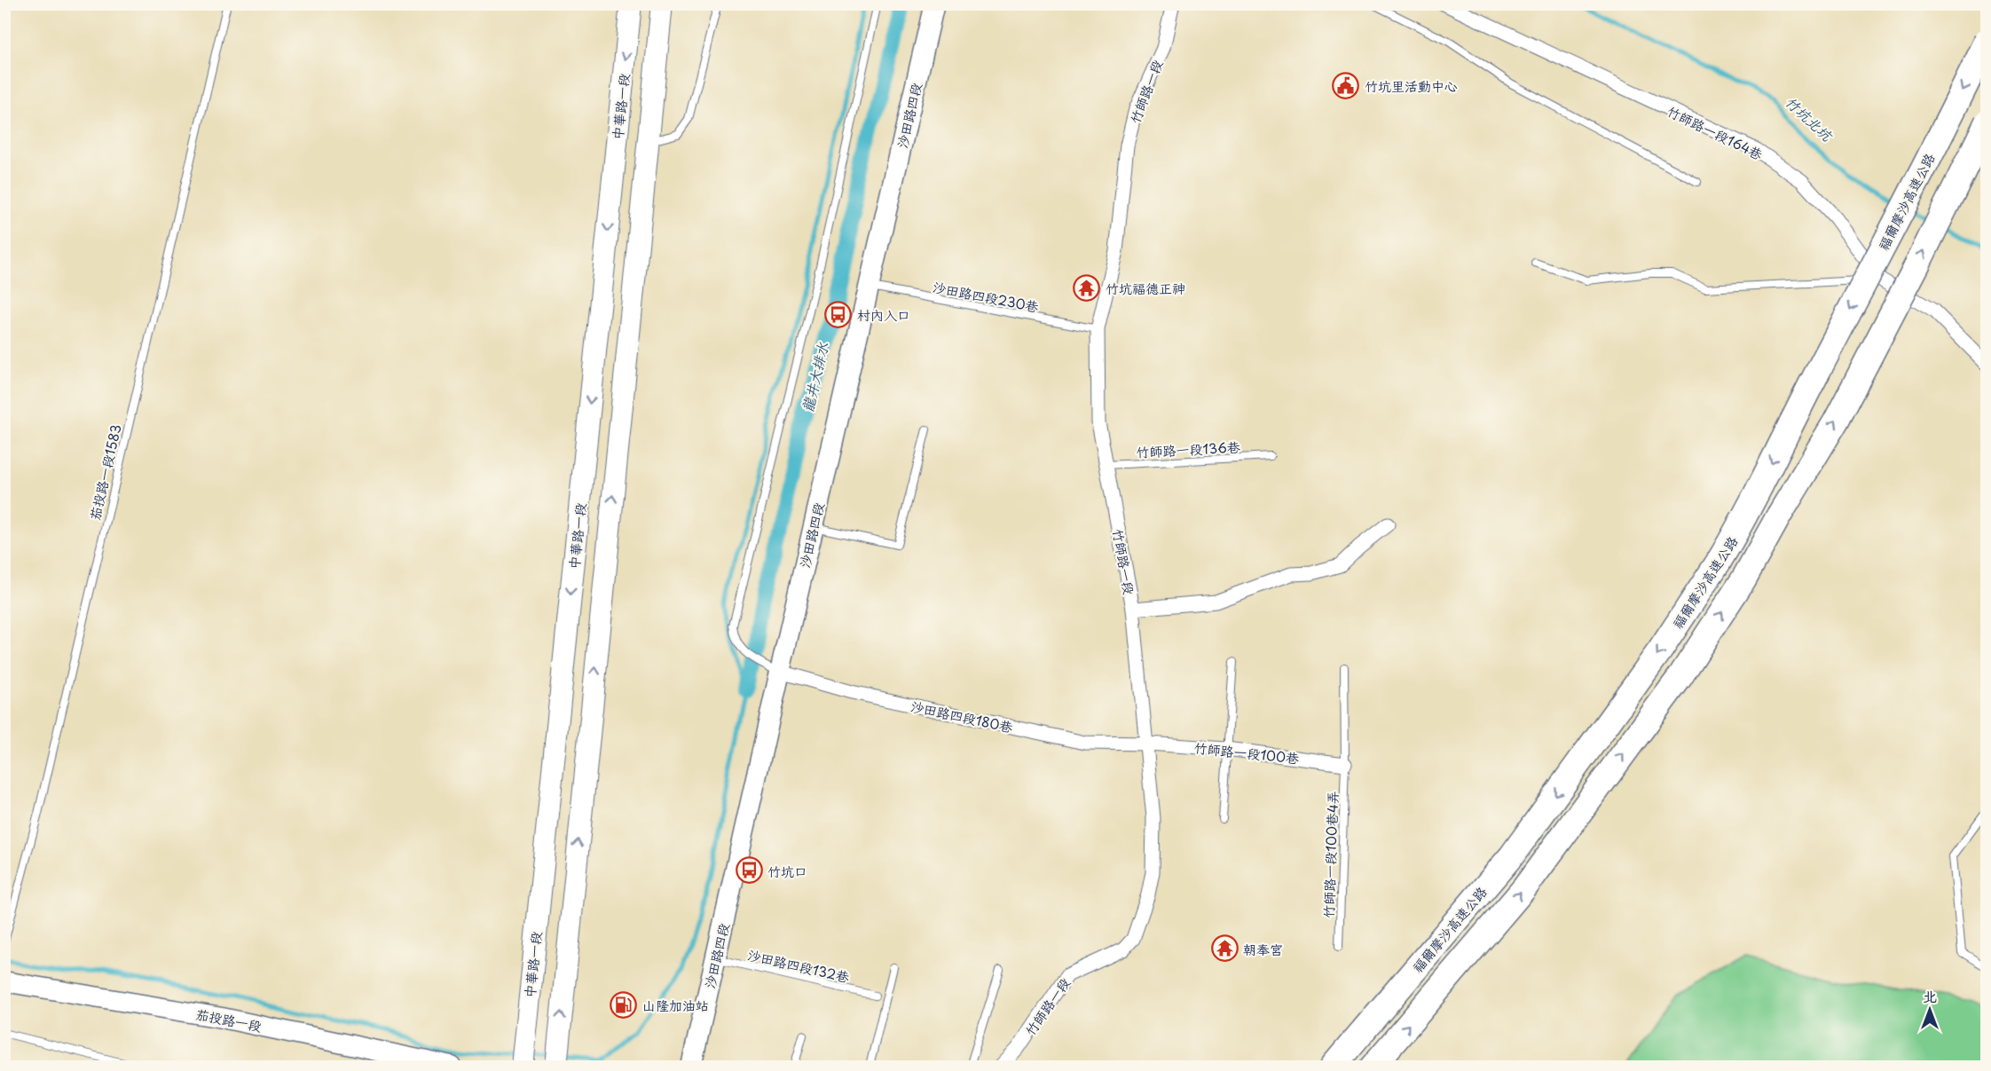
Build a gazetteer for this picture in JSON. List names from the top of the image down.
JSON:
{
  "streets": {
    "highway": ["福爾摩沙高速公路"],
    "main road": ["中華路一段"],
    "street": [
      "竹師路一段",
      "沙田路四段",
      "竹師路一段164巷",
      "沙田路四段180巷",
      "竹師路一段100巷",
      "茄投路一段"
    ],
    "lane": [
      "沙田路四段230巷",
      "竹師路一段136巷",
      "茄投路一段1583",
      "竹師路一段100巷4弄",
      "沙田路四段132巷"
    ]
  },
  "crossings": [
    ["竹師路一段", "沙田路四段230巷"],
    ["竹師路一段", "竹師路一段136巷"],
    ["竹師路一段", "沙田路四段180巷"],
    ["竹師路一段", "竹師路一段100巷"],
    ["沙田路四段", "沙田路四段230巷"],
    ["沙田路四段", "沙田路四段180巷"],
    ["沙田路四段", "沙田路四段132巷"],
    ["沙田路四段180巷", "竹師路一段100巷"],
    ["竹師路一段100巷", "竹師路一段100巷4弄"]
  ],
  "water": ["竹坑北坑", "龍井大排水"],
  "places": {
    "public building": ["竹坑里活動中心"],
    "temple": ["竹坑福德正神", "朝奉宮"],
    "bus stop": ["村內入口", "竹坑口"],
    "fuel station": ["山隆加油站"]
  },
  "north": "top"
}
